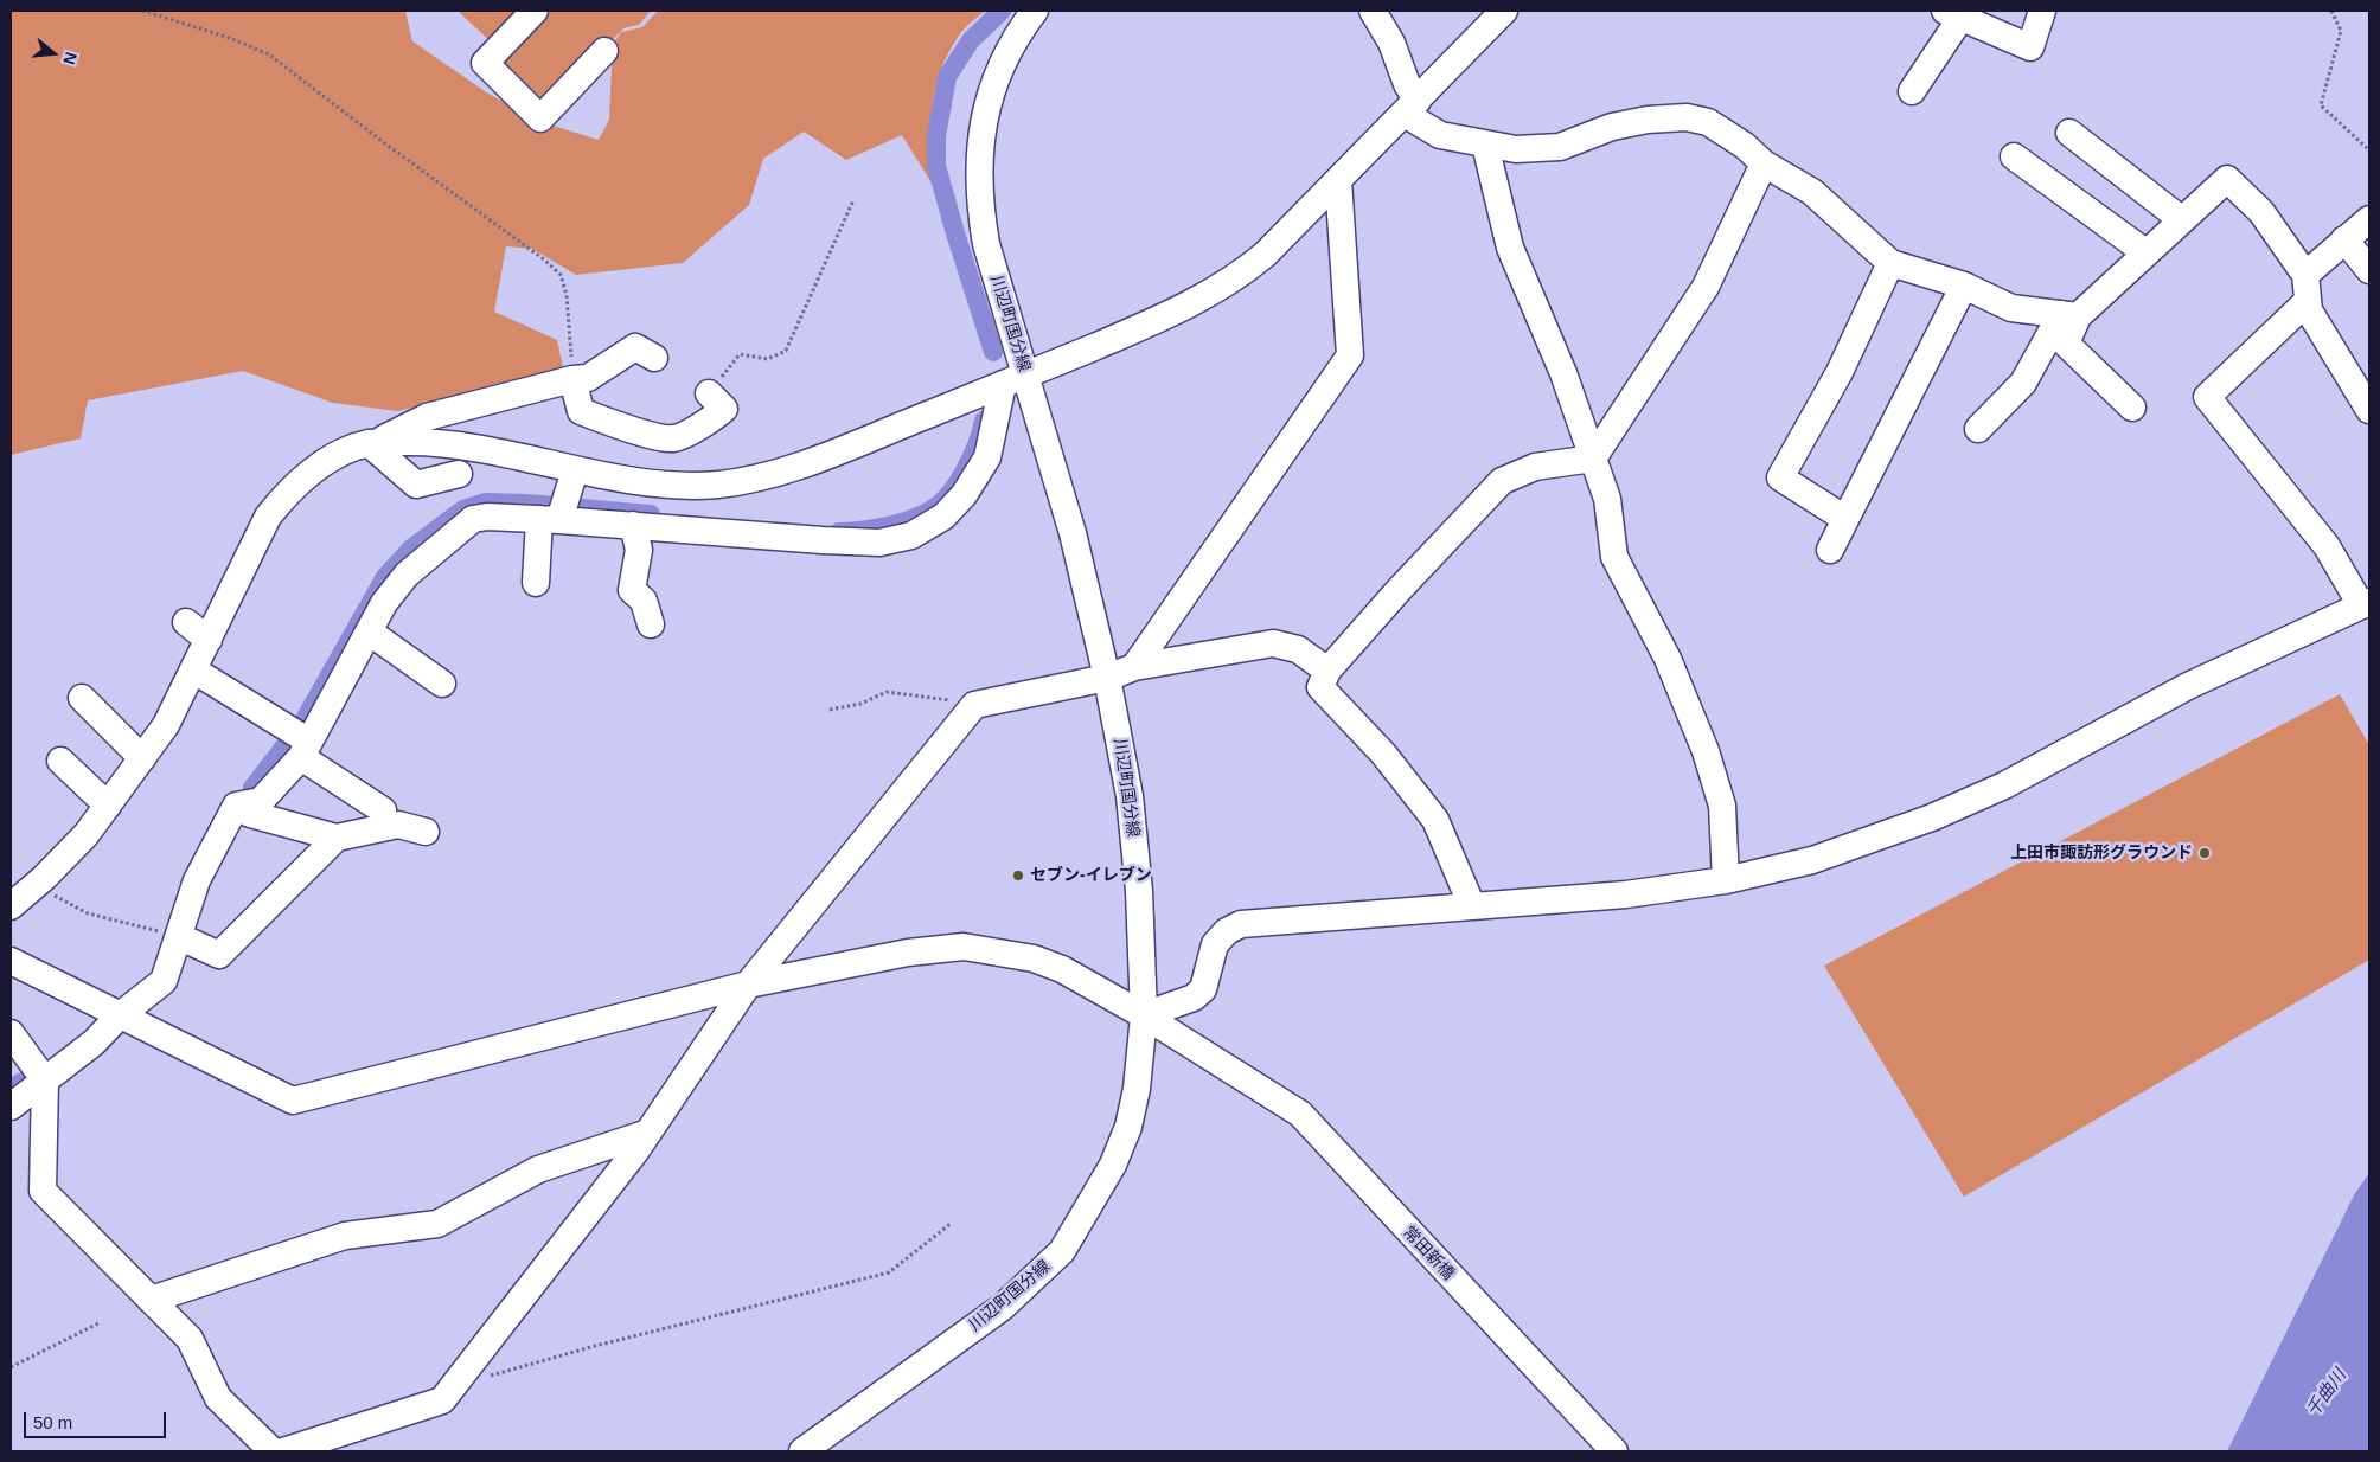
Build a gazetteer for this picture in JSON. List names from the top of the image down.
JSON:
{
  "streets": {
    "street": ["川辺町国分線", "常田新橋"]
  },
  "crossings": [
    ["川辺町国分線", "常田新橋"]
  ],
  "water": ["千曲川"],
  "places": ["上田市諏訪形グラウンド", "セブン-イレブン"],
  "scale_bar": "50 m",
  "north": "right"
}
